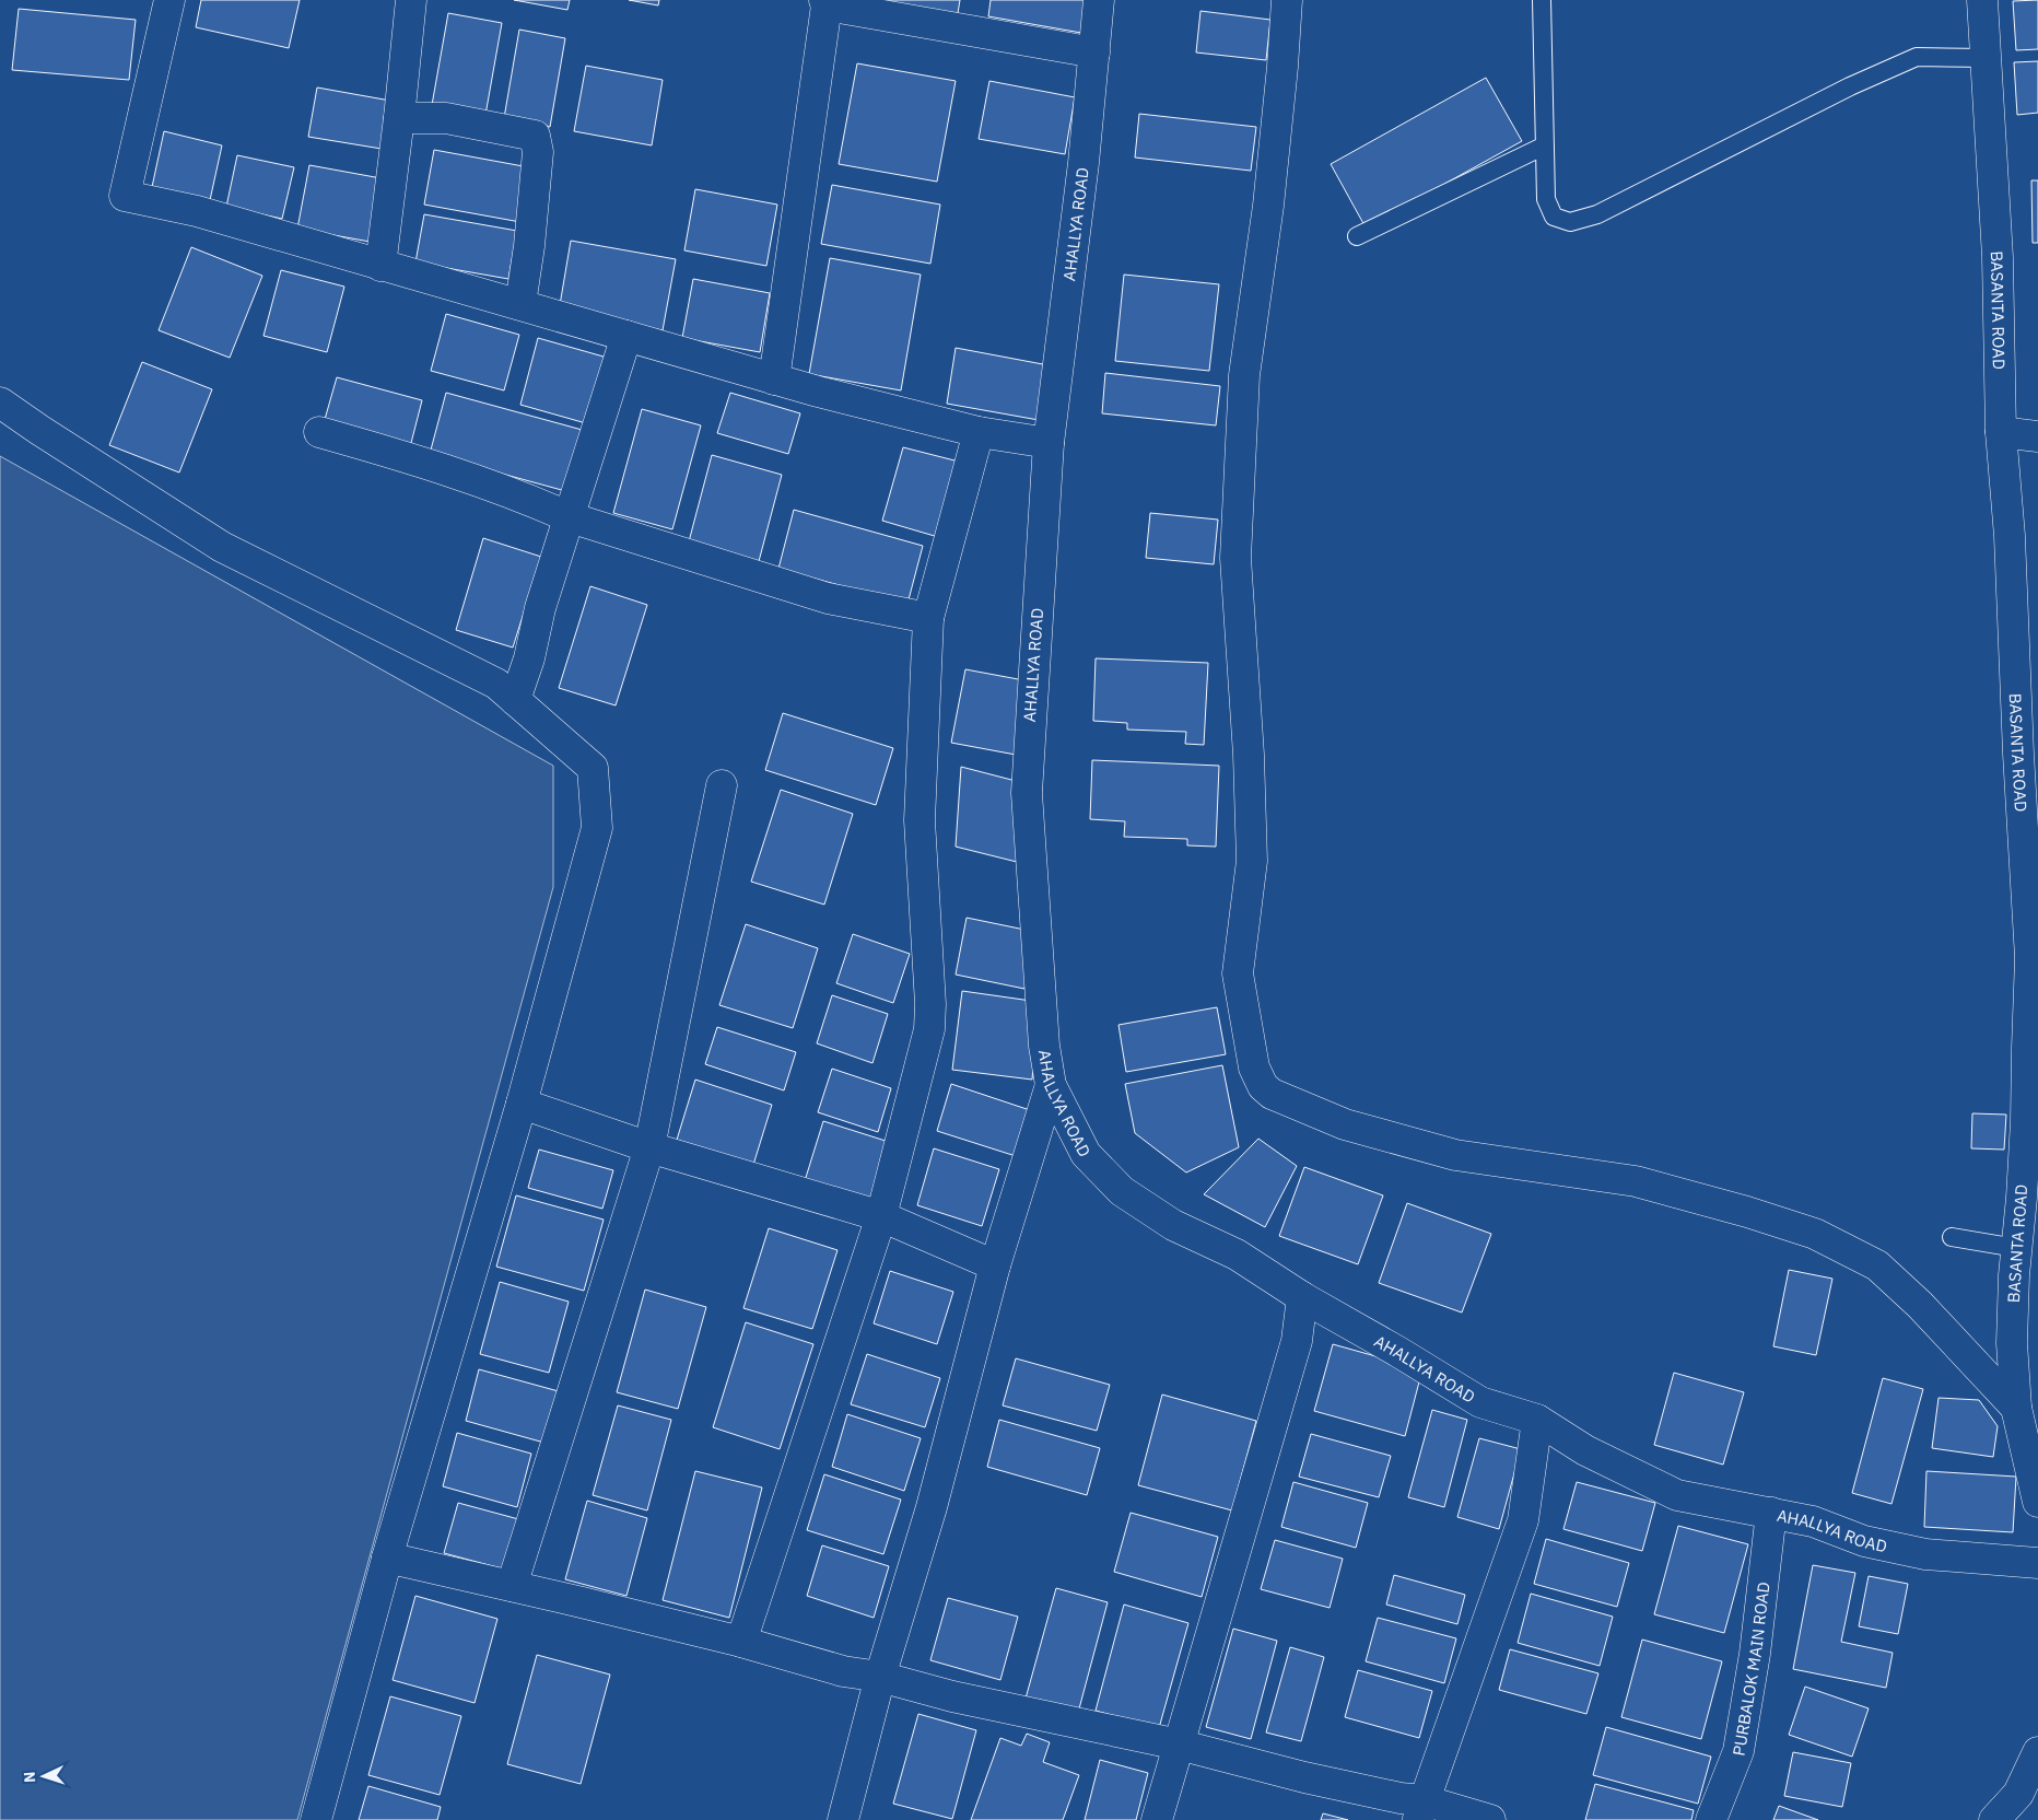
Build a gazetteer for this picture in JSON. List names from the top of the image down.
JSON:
{
  "streets": {
    "street": ["AHALLYA ROAD", "BASANTA ROAD", "PURBALOK MAIN ROAD"]
  },
  "crossings": [
    ["AHALLYA ROAD", "PURBALOK MAIN ROAD"]
  ],
  "north": "left"
}
